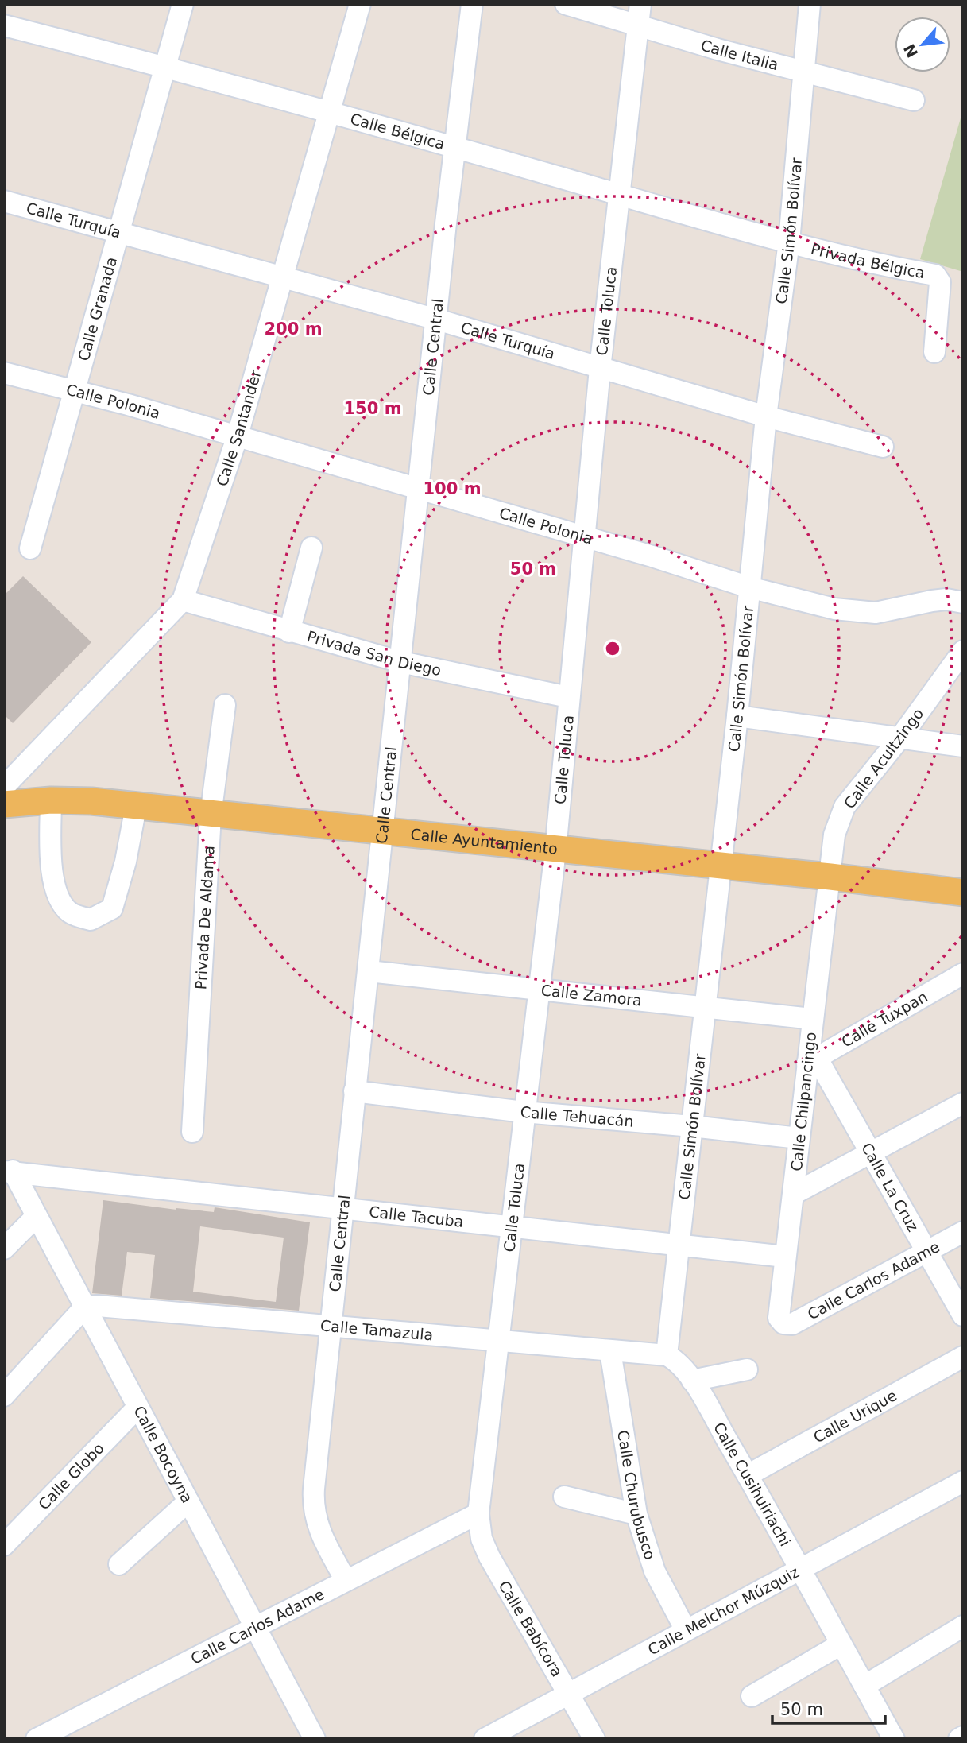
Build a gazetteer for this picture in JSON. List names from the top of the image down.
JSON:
{
  "streets": {
    "main road": ["Calle Ayuntamiento"],
    "street": [
      "Calle Italia",
      "Calle Bélgica",
      "Calle Turquía",
      "Calle Simón Bolívar",
      "Privada Bélgica",
      "Calle Granada",
      "Calle Toluca",
      "Calle Central",
      "Calle Polonia",
      "Calle Santander",
      "Privada San Diego",
      "Calle Acultzingo",
      "Privada De Aldama",
      "Calle Zamora",
      "Calle Tuxpan",
      "Calle Chilpancingo",
      "Calle Tehuacán",
      "Calle La Cruz",
      "Calle Tacuba",
      "Calle Carlos Adame",
      "Calle Tamazula",
      "Calle Urique",
      "Calle Bocoyna",
      "Calle Globo",
      "Calle Cusihuiriachi",
      "Calle Churubusco",
      "Calle Melchor Múzquiz",
      "Calle Babícora"
    ]
  },
  "crossings": [
    ["Calle Italia", "Calle Simón Bolívar"],
    ["Calle Italia", "Calle Toluca"],
    ["Calle Bélgica", "Calle Simón Bolívar"],
    ["Calle Bélgica", "Privada Bélgica"],
    ["Calle Bélgica", "Calle Granada"],
    ["Calle Bélgica", "Calle Toluca"],
    ["Calle Bélgica", "Calle Central"],
    ["Calle Bélgica", "Calle Santander"],
    ["Calle Turquía", "Calle Simón Bolívar"],
    ["Calle Turquía", "Calle Granada"],
    ["Calle Turquía", "Calle Toluca"],
    ["Calle Turquía", "Calle Central"],
    ["Calle Turquía", "Calle Santander"],
    ["Calle Simón Bolívar", "Privada Bélgica"],
    ["Calle Simón Bolívar", "Calle Polonia"],
    ["Calle Simón Bolívar", "Calle Ayuntamiento"],
    ["Calle Simón Bolívar", "Calle Zamora"],
    ["Calle Simón Bolívar", "Calle Tehuacán"],
    ["Calle Simón Bolívar", "Calle Tacuba"],
    ["Calle Simón Bolívar", "Calle Tamazula"],
    ["Calle Simón Bolívar", "Calle Cusihuiriachi"],
    ["Calle Granada", "Calle Polonia"],
    ["Calle Toluca", "Calle Polonia"],
    ["Calle Toluca", "Privada San Diego"],
    ["Calle Toluca", "Calle Ayuntamiento"],
    ["Calle Toluca", "Calle Zamora"],
    ["Calle Toluca", "Calle Tehuacán"],
    ["Calle Toluca", "Calle Tacuba"],
    ["Calle Toluca", "Calle Carlos Adame"],
    ["Calle Toluca", "Calle Tamazula"],
    ["Calle Toluca", "Calle Babícora"],
    ["Calle Central", "Calle Polonia"],
    ["Calle Central", "Privada San Diego"],
    ["Calle Central", "Calle Ayuntamiento"],
    ["Calle Central", "Calle Zamora"],
    ["Calle Central", "Calle Tehuacán"],
    ["Calle Central", "Calle Tacuba"],
    ["Calle Central", "Calle Carlos Adame"],
    ["Calle Central", "Calle Tamazula"],
    ["Calle Polonia", "Calle Santander"],
    ["Calle Santander", "Privada San Diego"],
    ["Calle Acultzingo", "Calle Ayuntamiento"],
    ["Calle Acultzingo", "Calle Chilpancingo"],
    ["Calle Ayuntamiento", "Privada De Aldama"],
    ["Calle Ayuntamiento", "Calle Chilpancingo"],
    ["Calle Zamora", "Calle Chilpancingo"],
    ["Calle Tuxpan", "Calle Chilpancingo"],
    ["Calle Tuxpan", "Calle La Cruz"],
    ["Calle Chilpancingo", "Calle Tehuacán"],
    ["Calle Chilpancingo", "Calle La Cruz"],
    ["Calle Chilpancingo", "Calle Tacuba"],
    ["Calle Chilpancingo", "Calle Carlos Adame"],
    ["Calle La Cruz", "Calle Carlos Adame"],
    ["Calle Tacuba", "Calle Bocoyna"],
    ["Calle Carlos Adame", "Calle Bocoyna"],
    ["Calle Carlos Adame", "Calle Babícora"],
    ["Calle Tamazula", "Calle Bocoyna"],
    ["Calle Tamazula", "Calle Cusihuiriachi"],
    ["Calle Tamazula", "Calle Churubusco"],
    ["Calle Urique", "Calle Cusihuiriachi"],
    ["Calle Bocoyna", "Calle Globo"],
    ["Calle Cusihuiriachi", "Calle Melchor Múzquiz"],
    ["Calle Churubusco", "Calle Melchor Múzquiz"],
    ["Calle Melchor Múzquiz", "Calle Babícora"]
  ],
  "scale_bar": "50 m",
  "north": "bottom left",
  "rings": [
    "200 m",
    "150 m",
    "100 m",
    "50 m"
  ]
}
